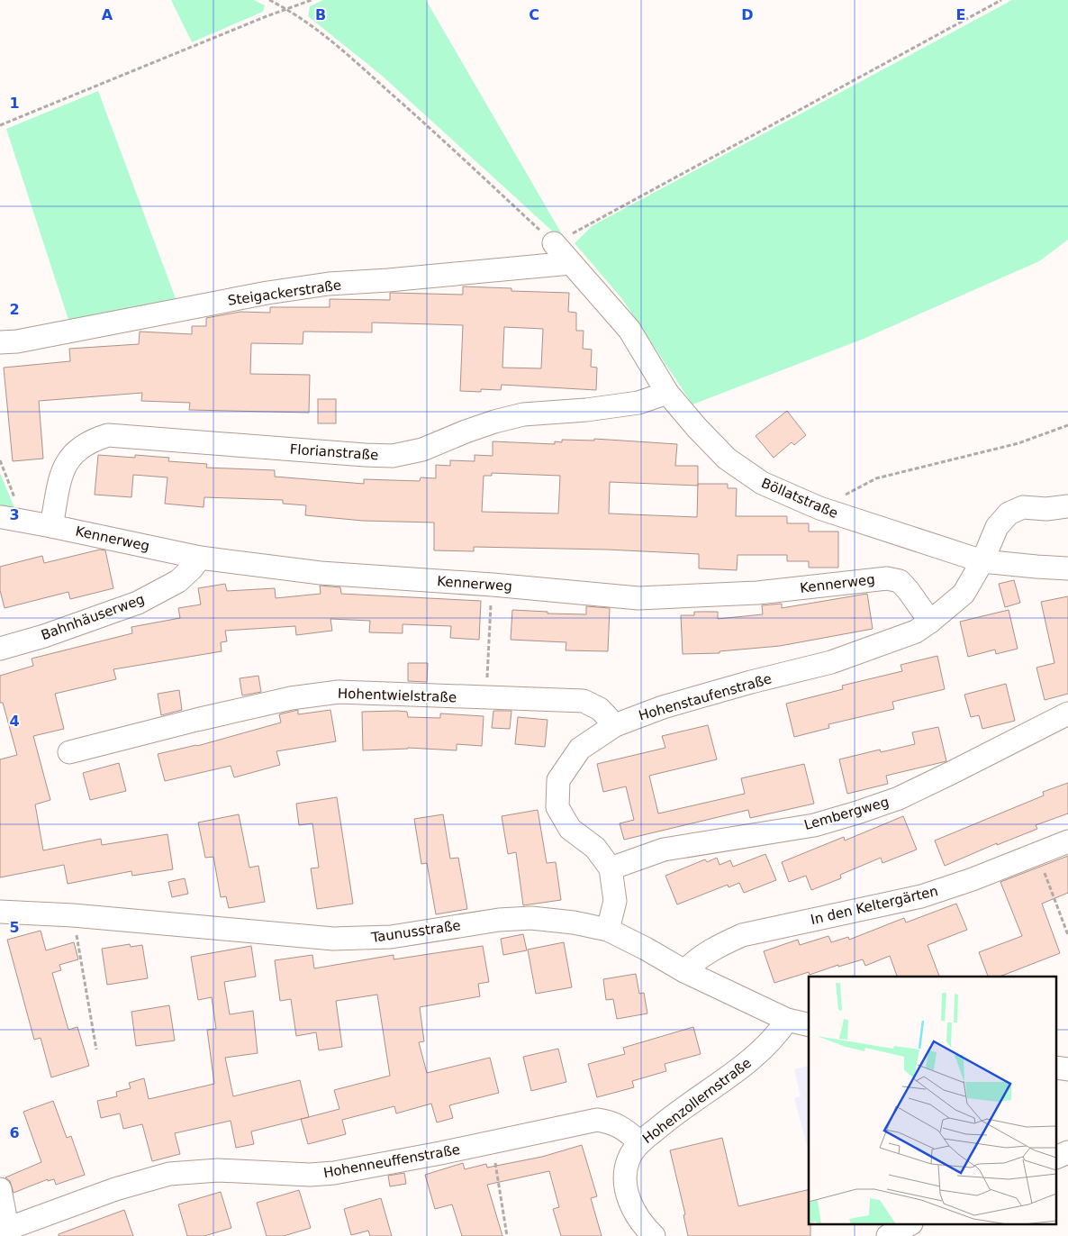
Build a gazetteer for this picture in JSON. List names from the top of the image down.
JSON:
{
  "streets": {
    "street": [
      "Steigackerstraße",
      "Florianstraße",
      "Böllatstraße",
      "Kennerweg",
      "Bahnhäuserweg",
      "Hohentwielstraße",
      "Hohenstaufenstraße",
      "Lembergweg",
      "In den Keltergärten",
      "Taunusstraße",
      "Hohenzollernstraße",
      "Hohenneuffenstraße"
    ]
  },
  "crossings": [
    ["Steigackerstraße", "Böllatstraße"],
    ["Florianstraße", "Böllatstraße"],
    ["Florianstraße", "Kennerweg"],
    ["Böllatstraße", "Hohenstaufenstraße"],
    ["Kennerweg", "Bahnhäuserweg"],
    ["Kennerweg", "Hohenstaufenstraße"],
    ["Hohentwielstraße", "Hohenstaufenstraße"],
    ["Hohenstaufenstraße", "Lembergweg"],
    ["Hohenstaufenstraße", "Taunusstraße"],
    ["In den Keltergärten", "Taunusstraße"],
    ["Taunusstraße", "Hohenzollernstraße"],
    ["Hohenzollernstraße", "Hohenneuffenstraße"]
  ],
  "grid": {
    "columns": [
      "A",
      "B",
      "C",
      "D",
      "E"
    ],
    "rows": [
      "1",
      "2",
      "3",
      "4",
      "5",
      "6"
    ]
  }
}
